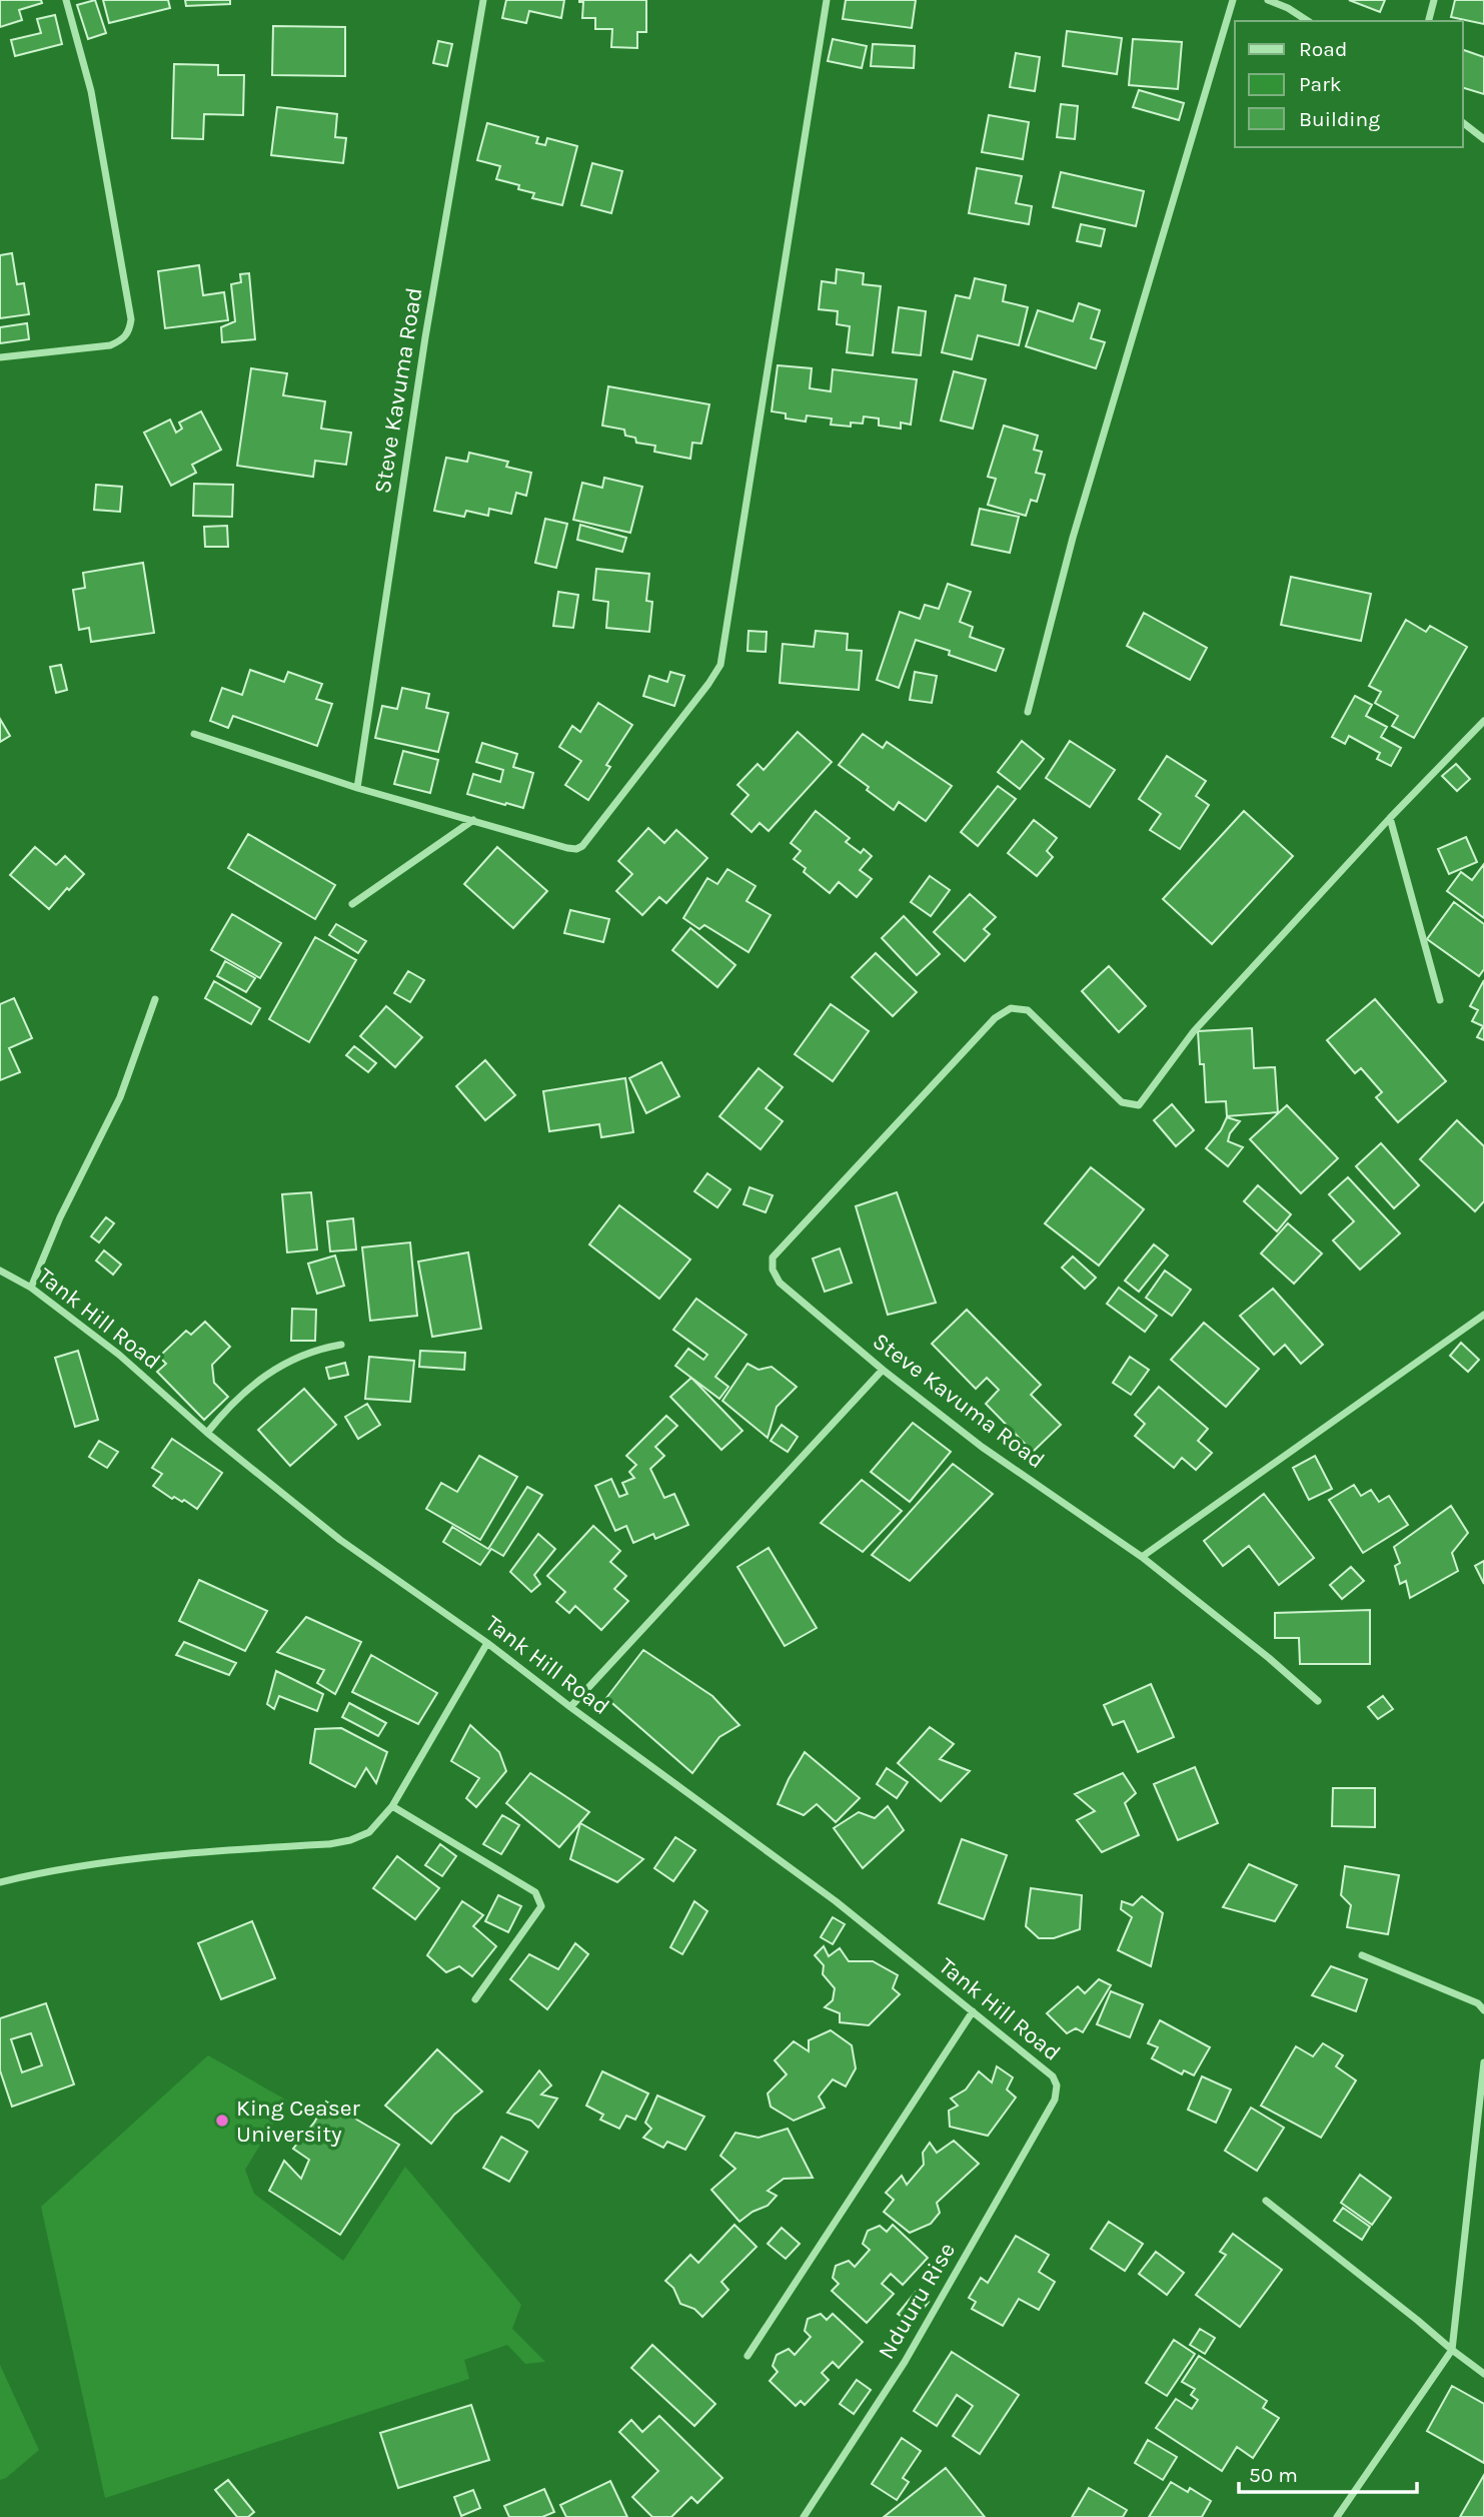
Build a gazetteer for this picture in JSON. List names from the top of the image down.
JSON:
{
  "streets": {
    "street": ["Steve Kavuma Road", "Tank Hill Road", "Nduuru Rise"]
  },
  "crossings": [
    ["Tank Hill Road", "Nduuru Rise"]
  ],
  "places": ["King Ceaser University"],
  "legend": ["Road", "Park", "Building"],
  "scale_bar": "50 m"
}
